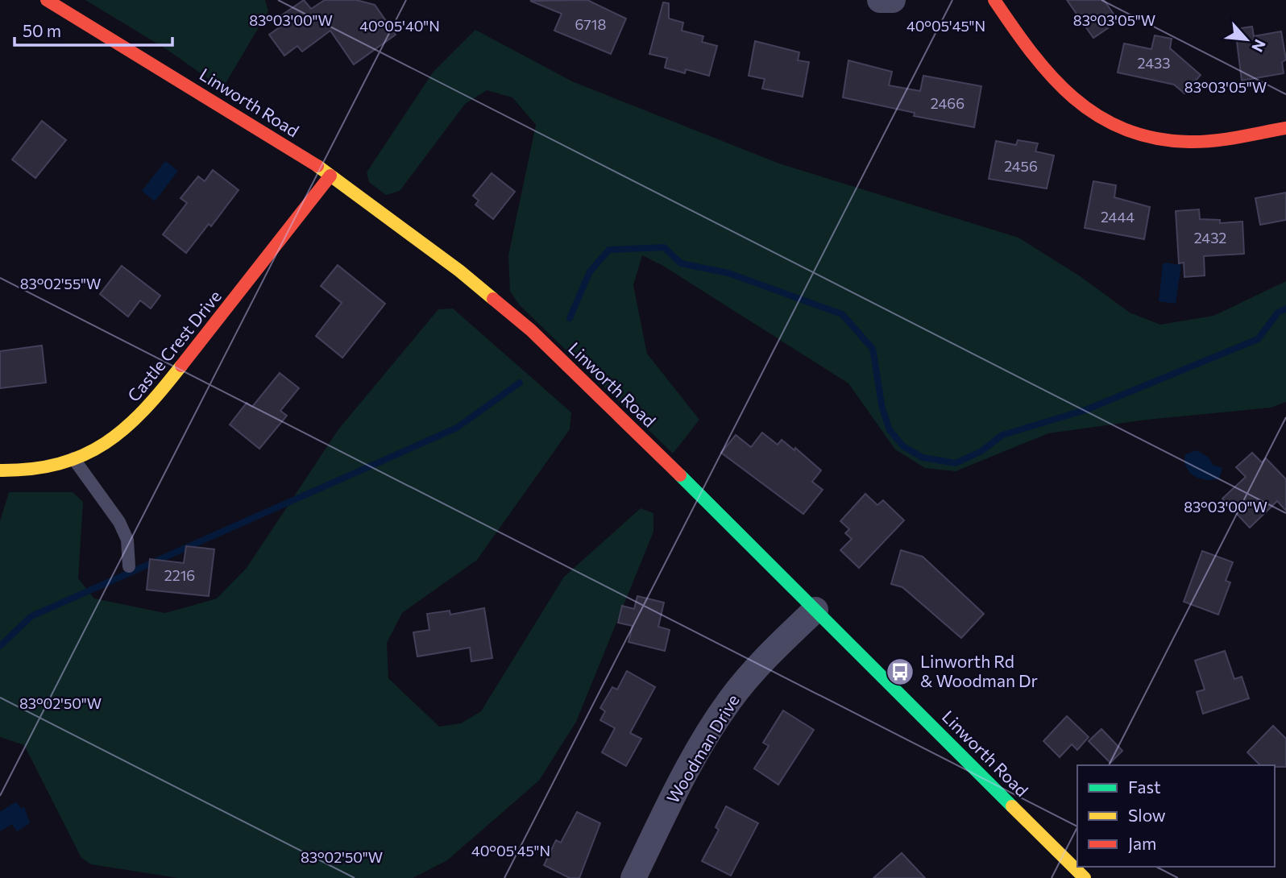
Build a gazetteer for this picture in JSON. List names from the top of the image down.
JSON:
{
  "streets": {
    "main road": ["Linworth Road", "Castle Crest Drive"],
    "street": ["Woodman Drive"]
  },
  "crossings": [
    ["Linworth Road", "Castle Crest Drive"],
    ["Linworth Road", "Woodman Drive"]
  ],
  "places": {
    "bus stop": ["Linworth Rd & Woodman Dr"]
  },
  "house_numbers": [
    "6718",
    "2433",
    "2466",
    "2456",
    "2444",
    "2432",
    "2216"
  ],
  "legend": ["Fast", "Slow", "Jam"],
  "scale_bar": "50 m",
  "north": "bottom right",
  "coordinates": [
    "83°03'00\"W",
    "83°03'05\"W",
    "40°05'40\"N",
    "40°05'45\"N",
    "83°02'55\"W",
    "83°02'50\"W"
  ]
}
